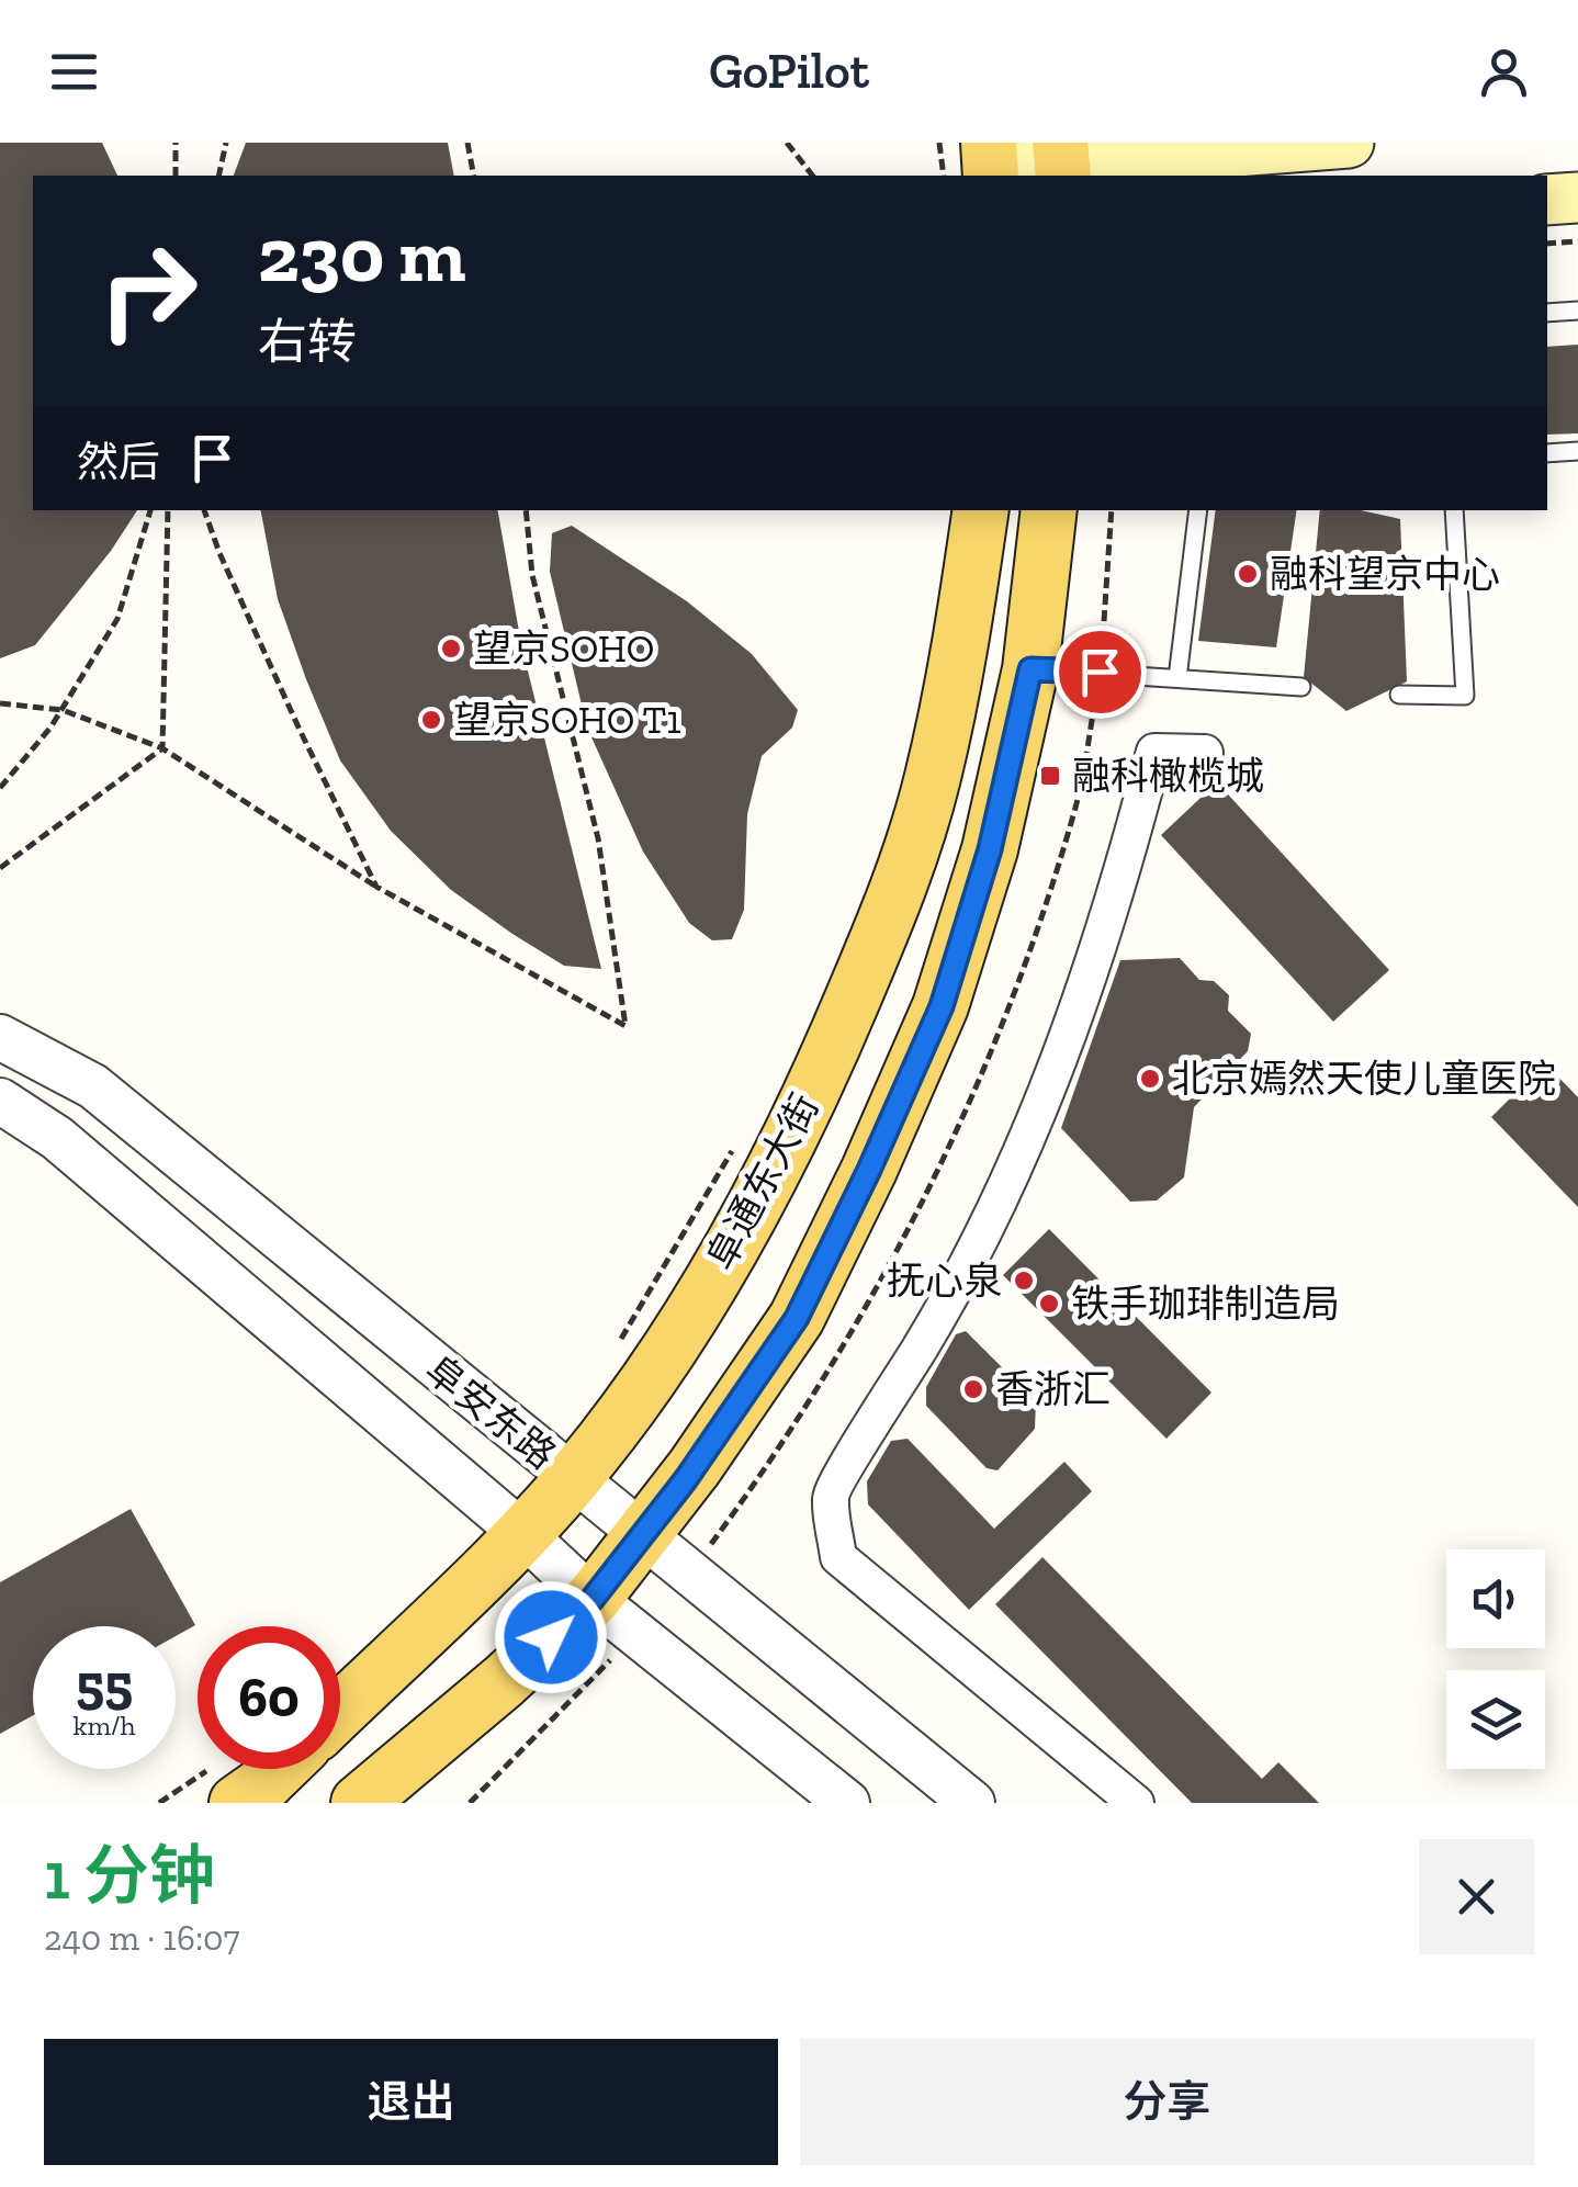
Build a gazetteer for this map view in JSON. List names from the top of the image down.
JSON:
{
  "streets": {
    "main road": ["阜通东大街"],
    "street": ["阜安东路"]
  },
  "crossings": [
    ["阜通东大街", "阜安东路"]
  ],
  "places": {
    "other": [
      "融科望京中心",
      "望京SOHO",
      "望京SOHO T1",
      "北京嫣然天使儿童医院",
      "抚心泉",
      "铁手珈琲制造局",
      "香浙汇"
    ],
    "transit": ["融科橄榄城"]
  },
  "page": {
    "header": "GoPilot",
    "turn": ["230 m", "右转"],
    "then": "然后",
    "speed": "55 km/h",
    "limit": "60",
    "heading": ["1 分钟", "240 m · 16:07"],
    "buttons": ["退出", "分享"]
  }
}
